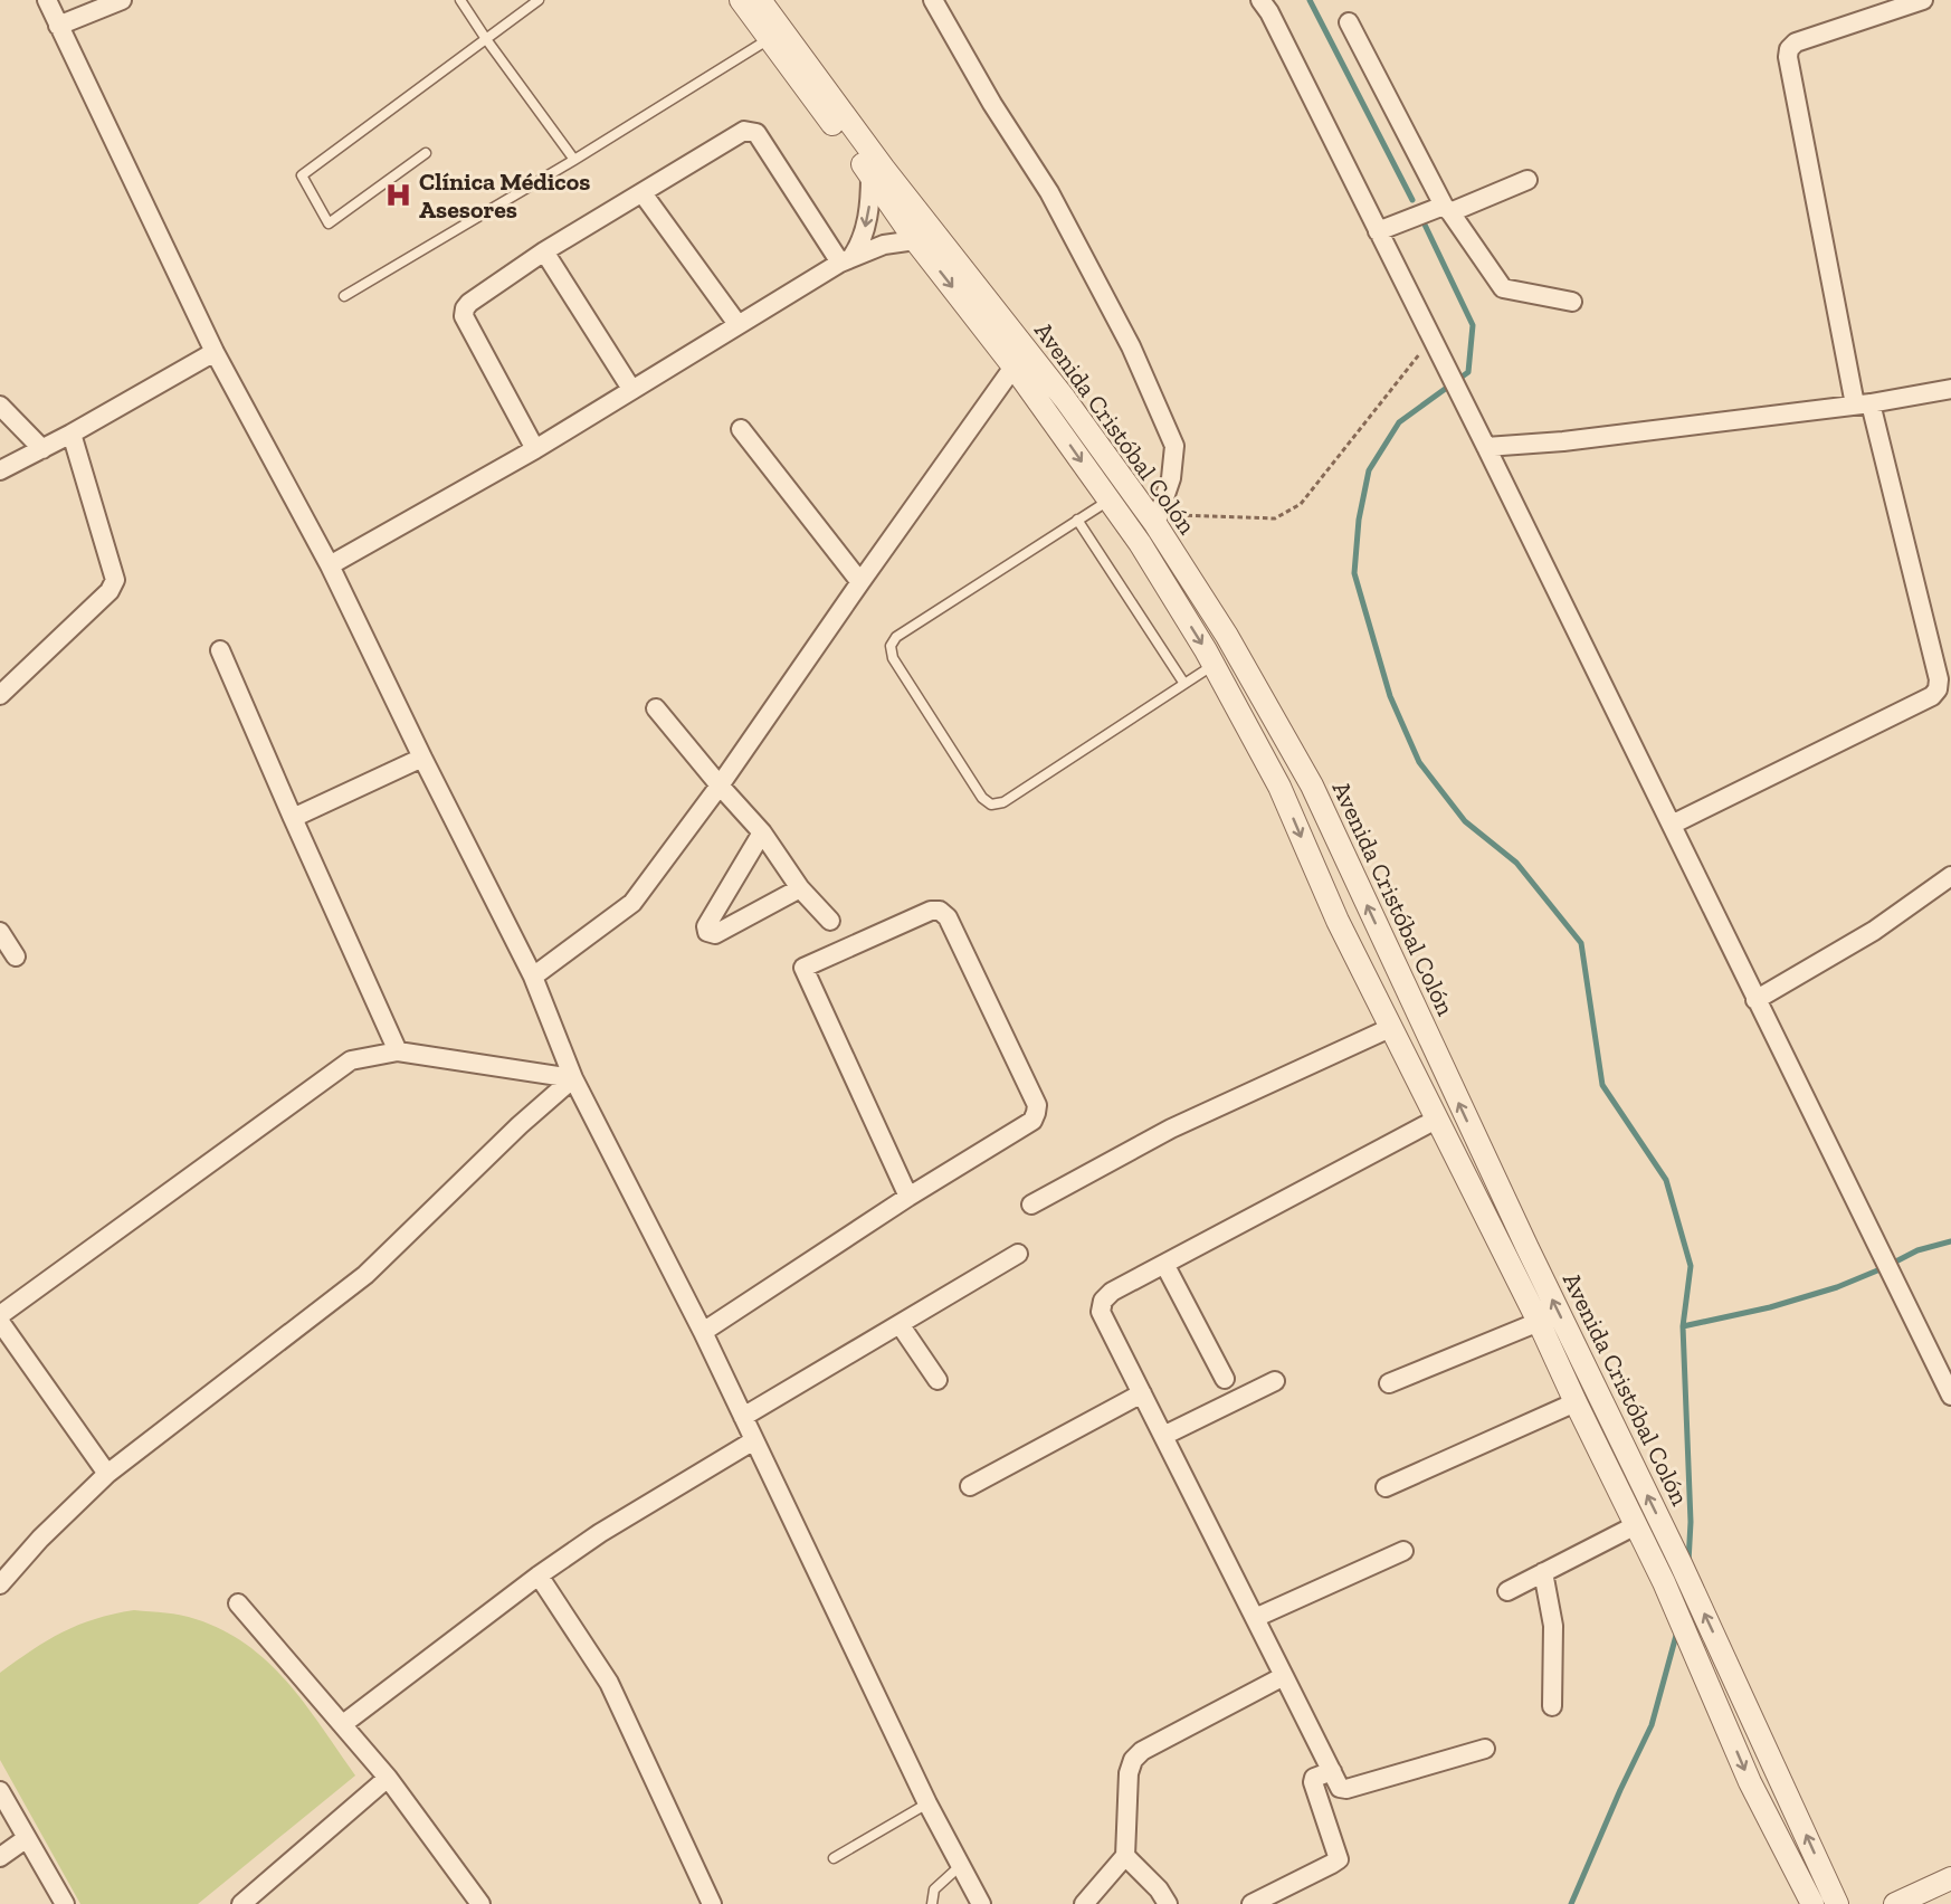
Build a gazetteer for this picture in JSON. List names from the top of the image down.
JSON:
{
  "streets": {
    "street": ["Avenida Cristóbal Colón"]
  },
  "places": {
    "hospital": ["Clínica Médicos Asesores"]
  }
}
